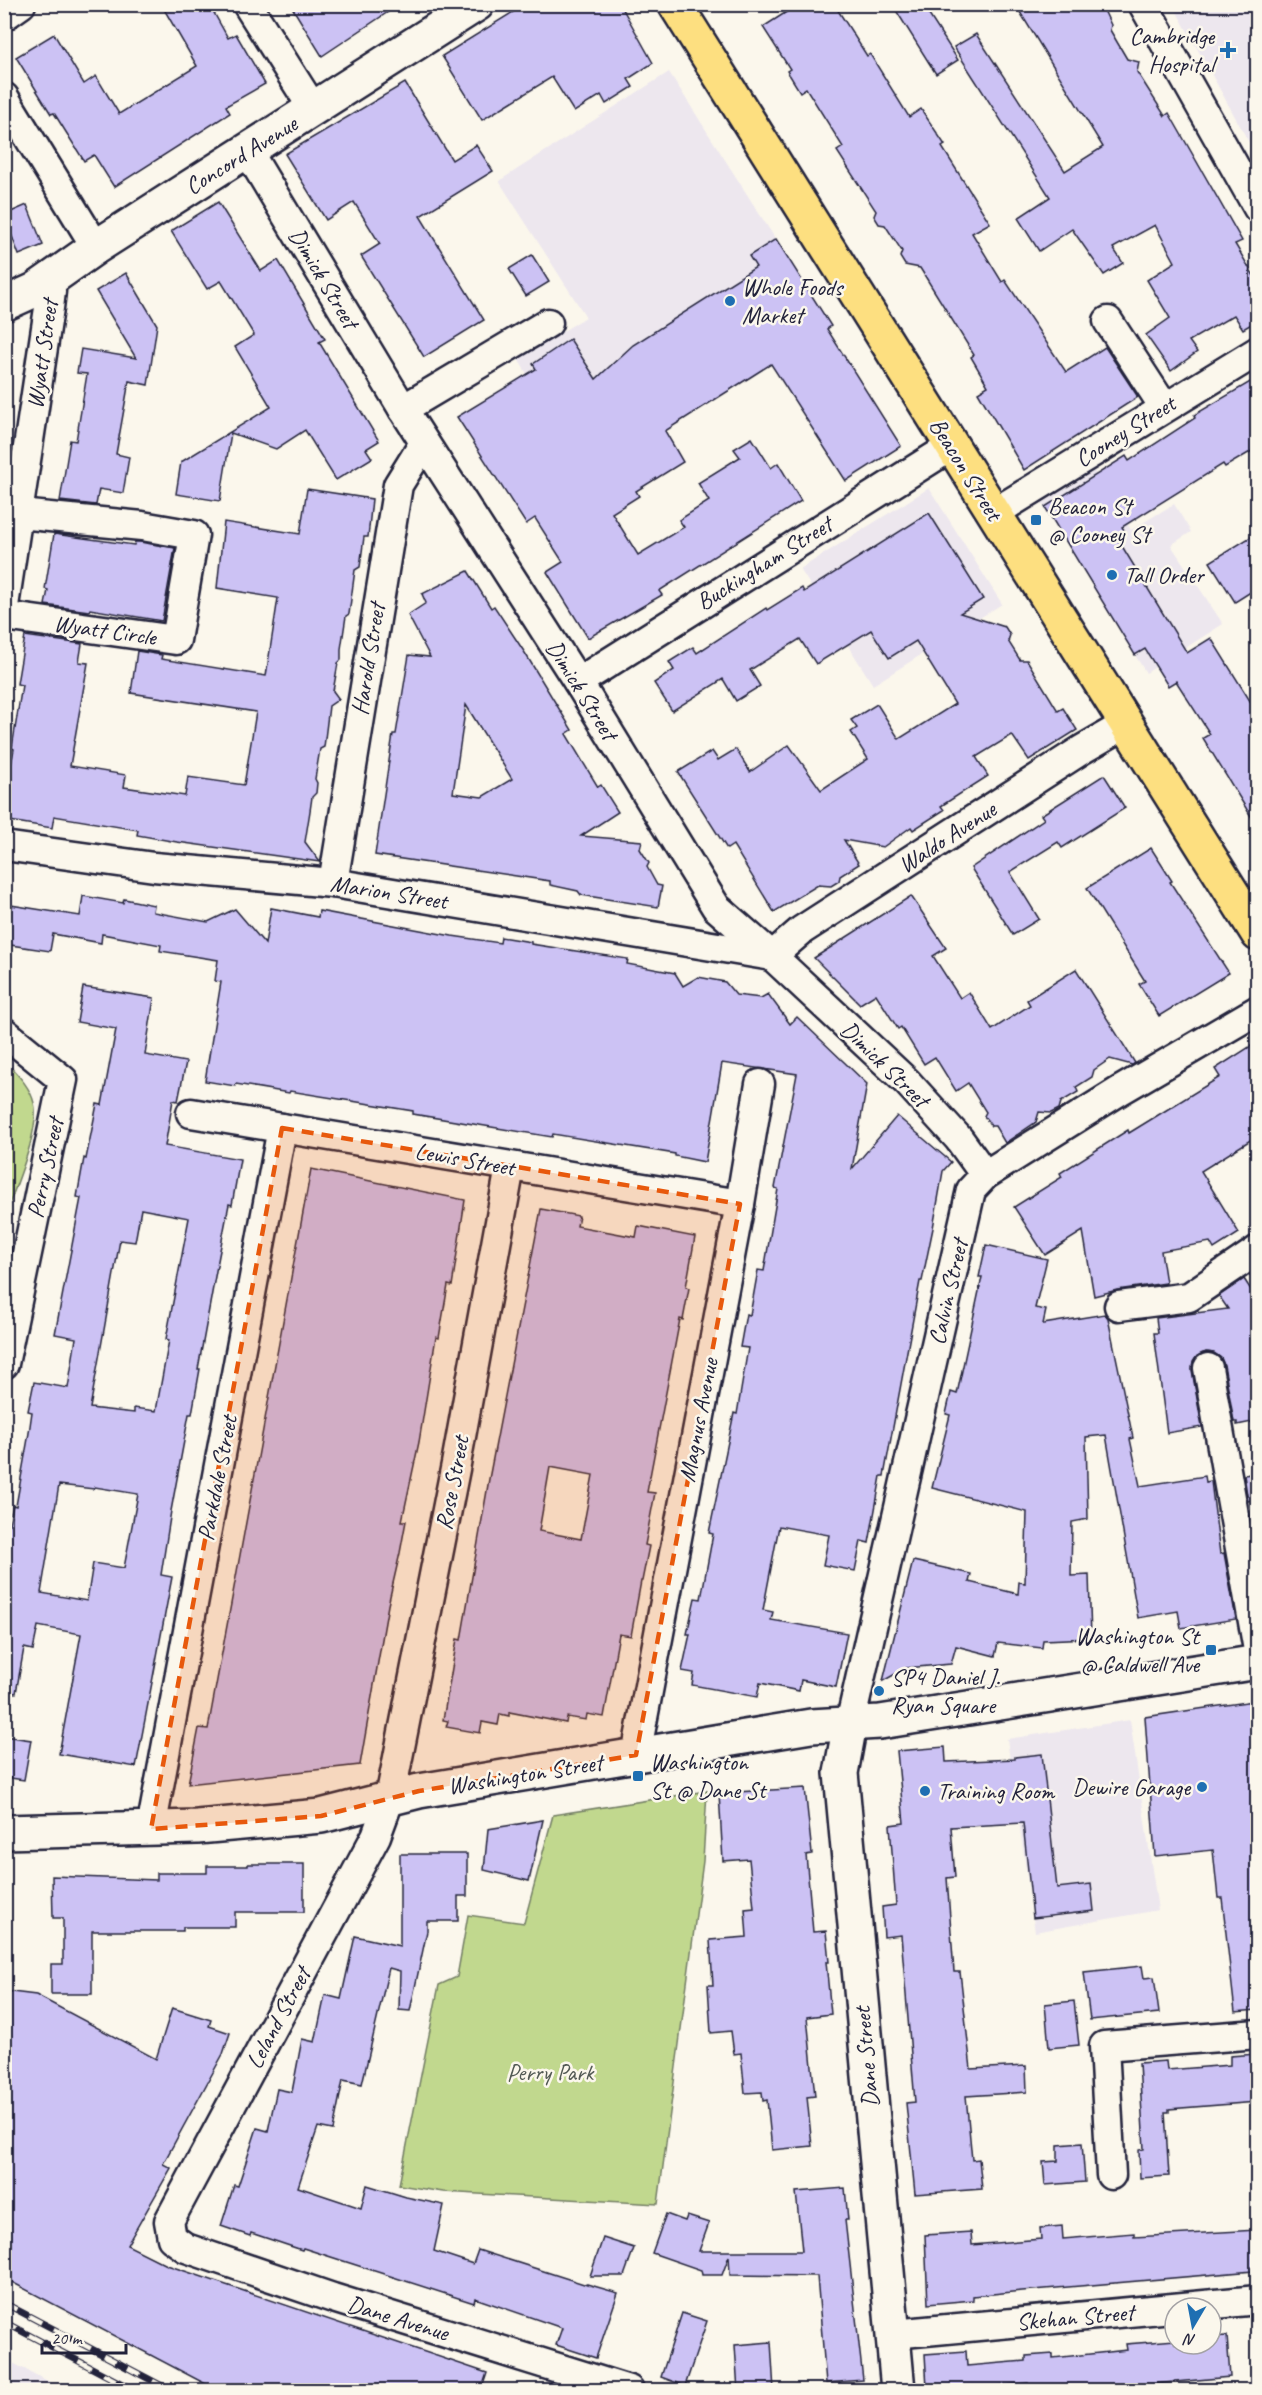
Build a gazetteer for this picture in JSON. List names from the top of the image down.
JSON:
{
  "streets": {
    "main road": [
      "Concord Avenue",
      "Beacon Street",
      "Washington Street",
      "Dane Street"
    ],
    "street": [
      "Dimick Street",
      "Wyatt Street",
      "Cooney Street",
      "Buckingham Street",
      "Wyatt Circle",
      "Harold Street",
      "Waldo Avenue",
      "Marion Street",
      "Lewis Street",
      "Perry Street",
      "Calvin Street",
      "Magnus Avenue",
      "Parkdale Street",
      "Rose Street",
      "Leland Street",
      "Skehan Street",
      "Dane Avenue"
    ]
  },
  "crossings": [
    ["Concord Avenue", "Dimick Street"],
    ["Concord Avenue", "Wyatt Street"],
    ["Dimick Street", "Buckingham Street"],
    ["Dimick Street", "Harold Street"],
    ["Dimick Street", "Waldo Avenue"],
    ["Dimick Street", "Marion Street"],
    ["Dimick Street", "Calvin Street"],
    ["Wyatt Street", "Wyatt Circle"],
    ["Cooney Street", "Beacon Street"],
    ["Beacon Street", "Buckingham Street"],
    ["Beacon Street", "Waldo Avenue"],
    ["Harold Street", "Marion Street"],
    ["Waldo Avenue", "Marion Street"],
    ["Lewis Street", "Magnus Avenue"],
    ["Lewis Street", "Parkdale Street"],
    ["Lewis Street", "Rose Street"],
    ["Calvin Street", "Washington Street"],
    ["Calvin Street", "Dane Street"],
    ["Magnus Avenue", "Washington Street"],
    ["Parkdale Street", "Washington Street"],
    ["Rose Street", "Washington Street"],
    ["Rose Street", "Leland Street"],
    ["Washington Street", "Leland Street"],
    ["Washington Street", "Dane Street"],
    ["Leland Street", "Dane Avenue"],
    ["Dane Street", "Skehan Street"]
  ],
  "parks": ["Perry Park"],
  "places": {
    "health": ["Cambridge Hospital"],
    "other": [
      "Whole Foods Market",
      "Tall Order",
      "SP4 Daniel J. Ryan Square",
      "Dewire Garage",
      "Training Room"
    ],
    "transit": ["Beacon St @ Cooney St", "Washington St @ Caldwell Ave", "Washington St @ Dane St"]
  },
  "scale_bar": "20 m",
  "north": "bottom"
}
